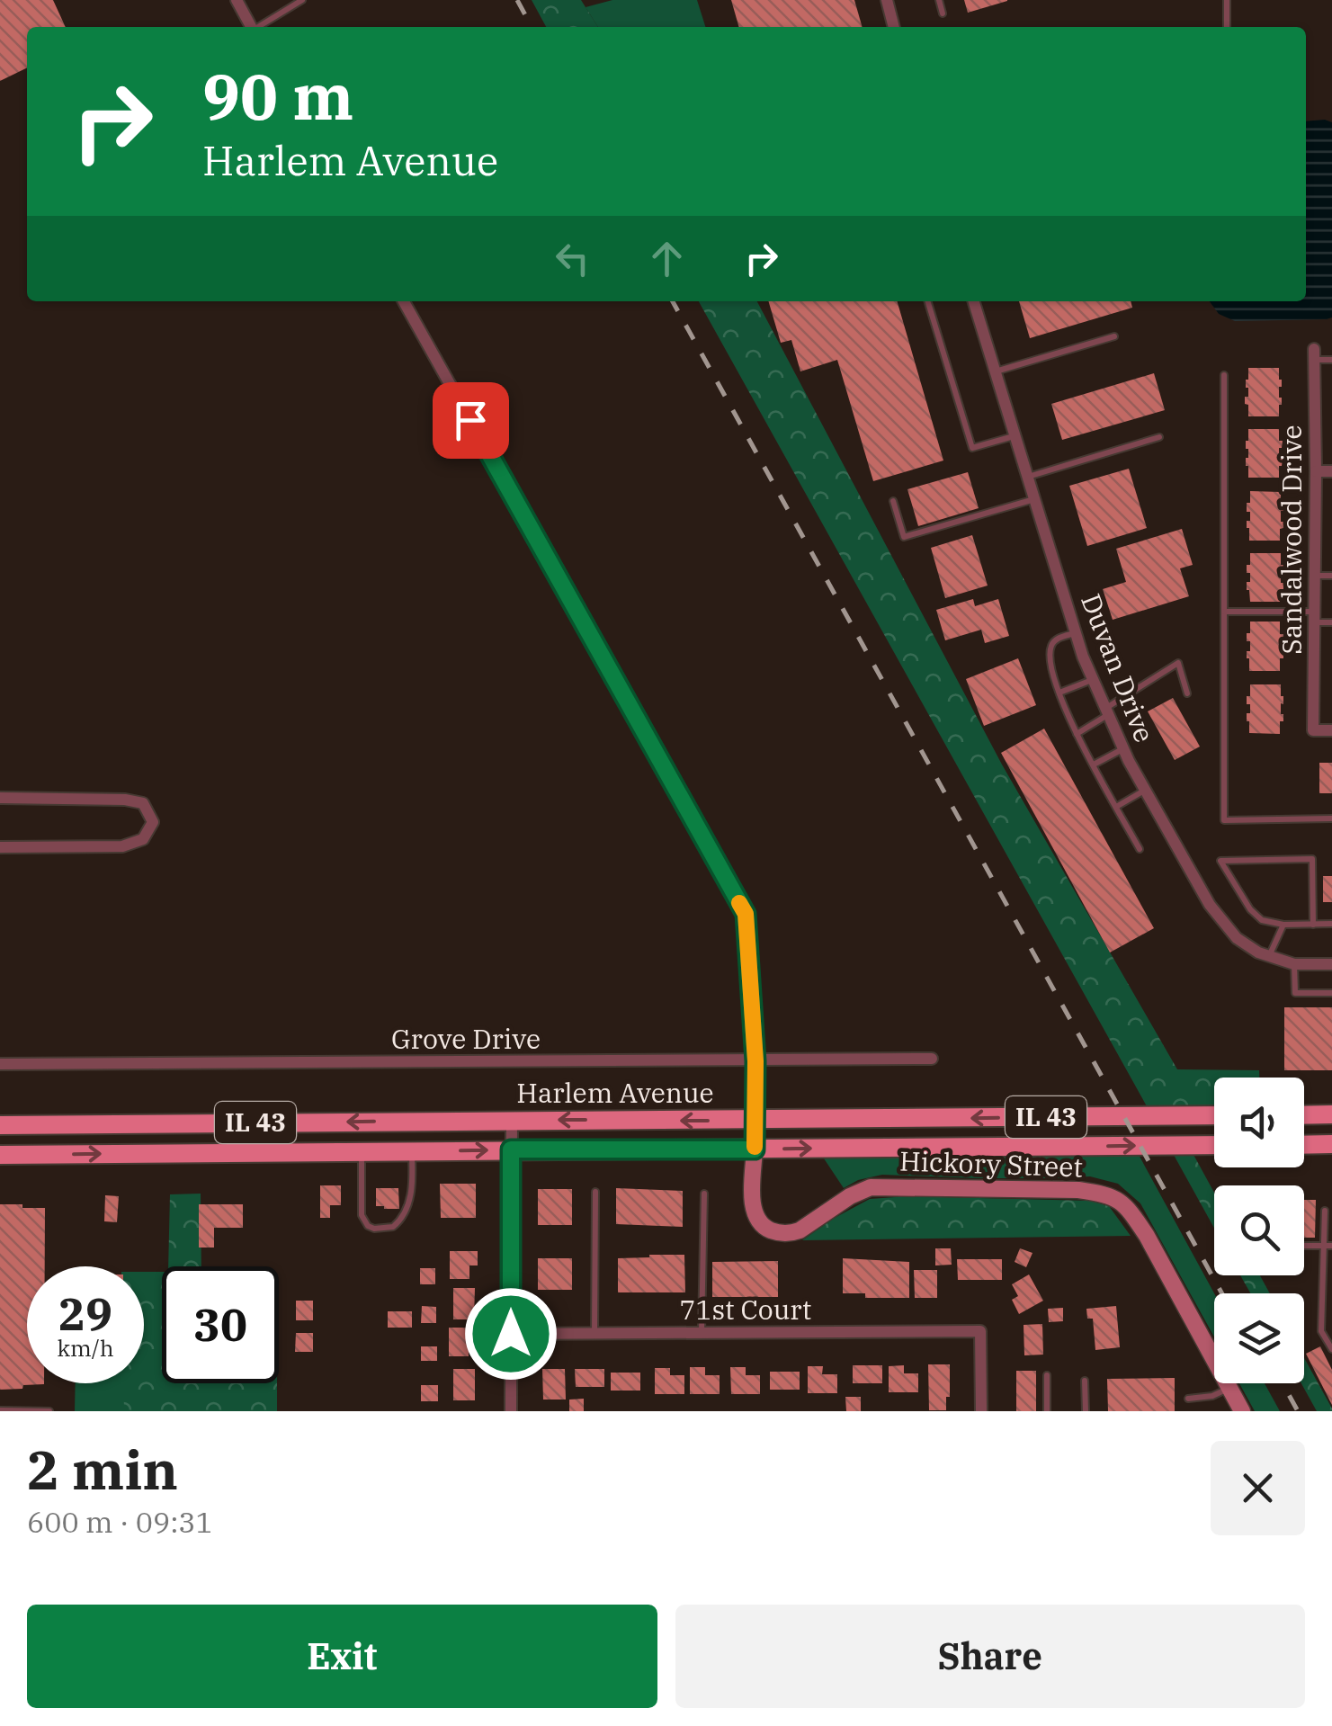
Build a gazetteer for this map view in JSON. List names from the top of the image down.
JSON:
{
  "streets": {
    "main road": ["Harlem Avenue", "IL 43"],
    "street": [
      "Sandalwood Drive",
      "Duvan Drive",
      "Grove Drive",
      "Hickory Street",
      "71st Court"
    ]
  },
  "crossings": [
    ["Harlem Avenue", "Hickory Street"]
  ],
  "page": {
    "turn": ["90 m", "Harlem Avenue"],
    "speed": "29 km/h",
    "limit": "30",
    "heading": ["2 min", "600 m · 09:31"],
    "buttons": ["Exit", "Share"]
  }
}
